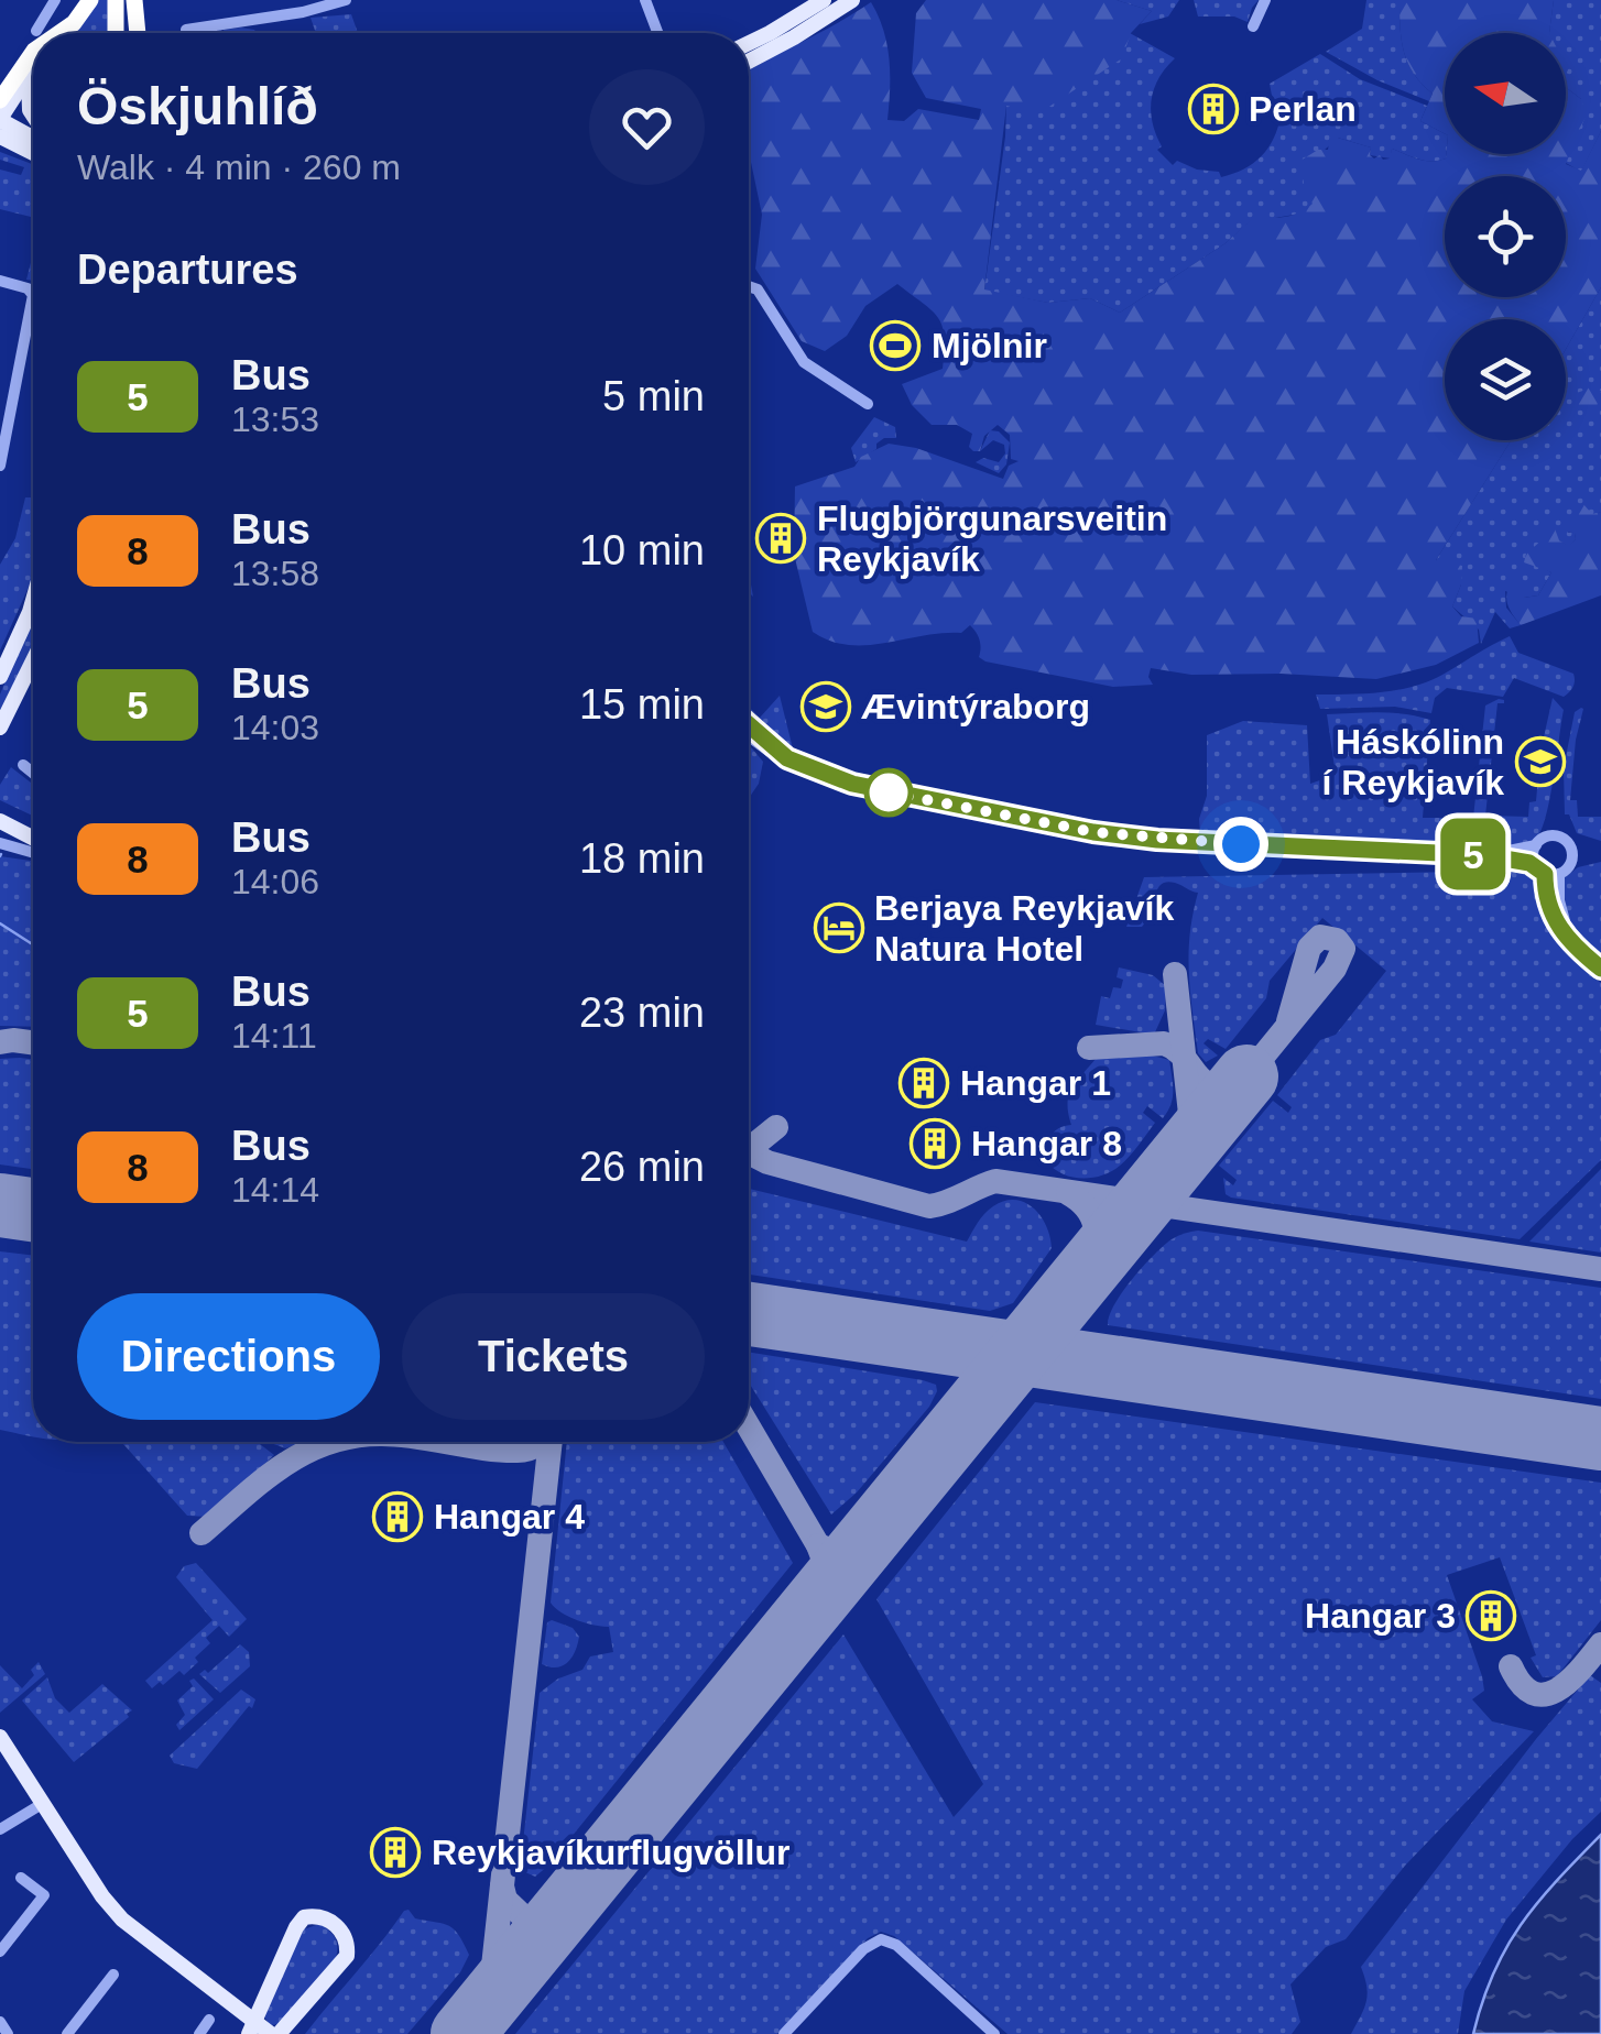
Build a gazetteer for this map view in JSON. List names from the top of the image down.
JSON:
{
  "places": {
    "building": [
      "Perlan",
      "Flugbjörgunarsveitin Reykjavík",
      "Hangar 1",
      "Hangar 8",
      "Hangar 4",
      "Hangar 3",
      "Reykjavíkurflugvöllur"
    ],
    "sports": ["Mjölnir"],
    "school or university": ["Ævintýraborg", "Háskólinn í Reykjavík"],
    "hotel": ["Berjaya Reykjavík Natura Hotel"]
  },
  "lines": ["bus line 5"],
  "north": "left",
  "page": {
    "on_map": "5",
    "heading": [
      ["Öskjuhlíð", "Walk · 4 min · 260 m"],
      "Departures"
    ],
    "list": [
      {
        "mark": "5",
        "name": "Bus",
        "note": "13:53",
        "value": "5 min"
      },
      {
        "mark": "8",
        "name": "Bus",
        "note": "13:58",
        "value": "10 min"
      },
      {
        "mark": "5",
        "name": "Bus",
        "note": "14:03",
        "value": "15 min"
      },
      {
        "mark": "8",
        "name": "Bus",
        "note": "14:06",
        "value": "18 min"
      },
      {
        "mark": "5",
        "name": "Bus",
        "note": "14:11",
        "value": "23 min"
      },
      {
        "mark": "8",
        "name": "Bus",
        "note": "14:14",
        "value": "26 min"
      }
    ],
    "buttons": ["Directions", "Tickets"]
  }
}
